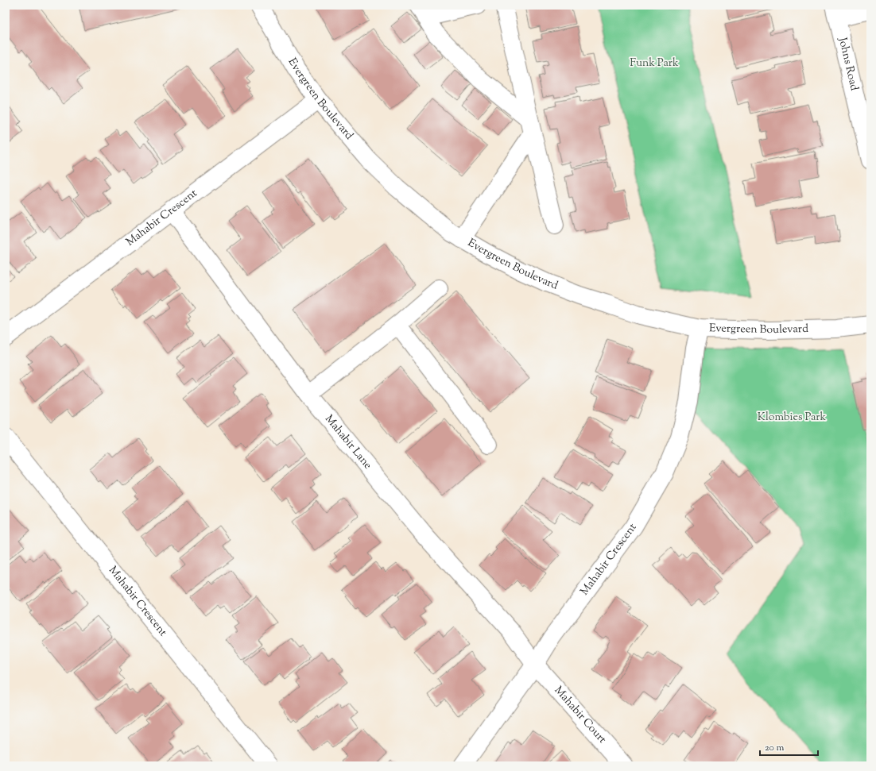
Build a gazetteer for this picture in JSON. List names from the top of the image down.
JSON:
{
  "streets": {
    "street": [
      "Johns Road",
      "Evergreen Boulevard",
      "Mahabir Crescent",
      "Mahabir Lane",
      "Mahabir Court"
    ]
  },
  "crossings": [
    ["Evergreen Boulevard", "Mahabir Crescent"],
    ["Mahabir Crescent", "Mahabir Lane"],
    ["Mahabir Crescent", "Mahabir Court"],
    ["Mahabir Lane", "Mahabir Court"]
  ],
  "parks": ["Funk Park", "Klombies Park"],
  "scale_bar": "20 m"
}
